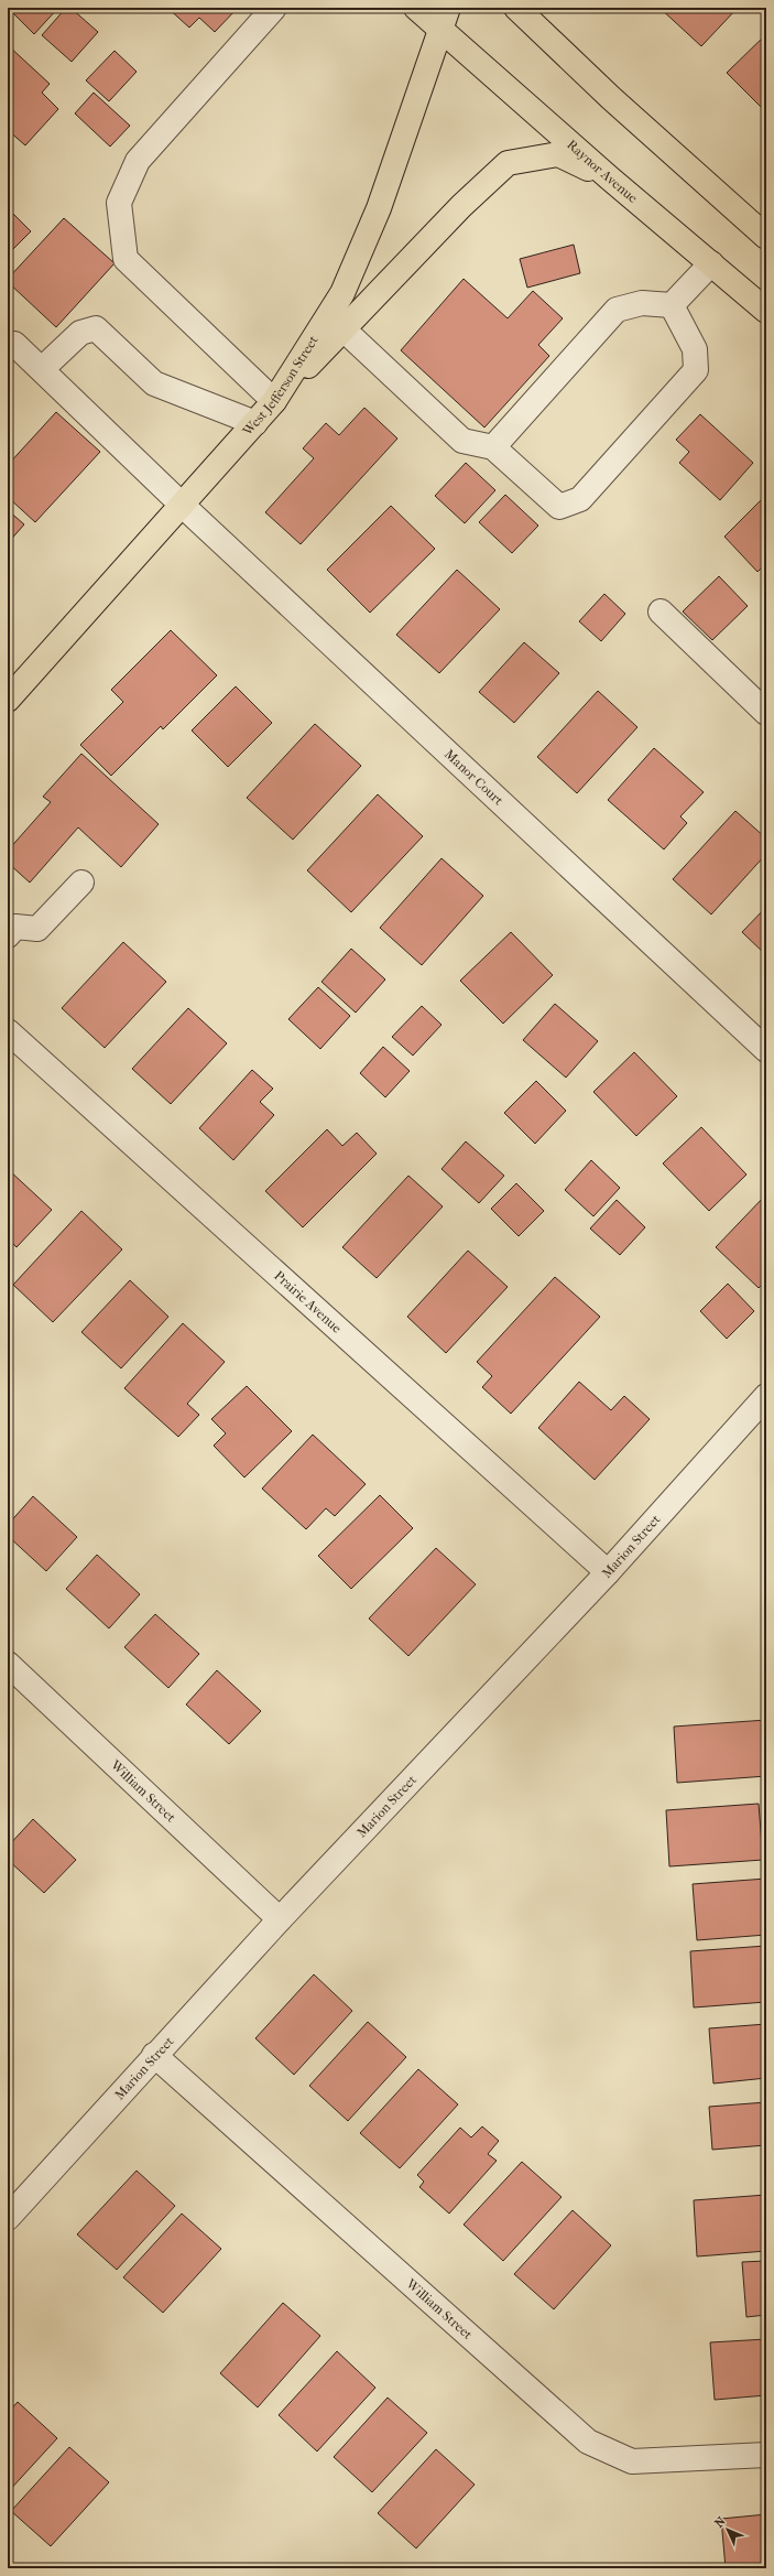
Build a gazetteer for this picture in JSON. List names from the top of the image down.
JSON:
{
  "streets": {
    "main road": ["Raynor Avenue", "West Jefferson Street"],
    "street": [
      "Manor Court",
      "Prairie Avenue",
      "Marion Street",
      "William Street"
    ]
  },
  "crossings": [
    ["Raynor Avenue", "West Jefferson Street"],
    ["West Jefferson Street", "Manor Court"],
    ["Prairie Avenue", "Marion Street"],
    ["Marion Street", "William Street"]
  ],
  "north": "top left"
}
